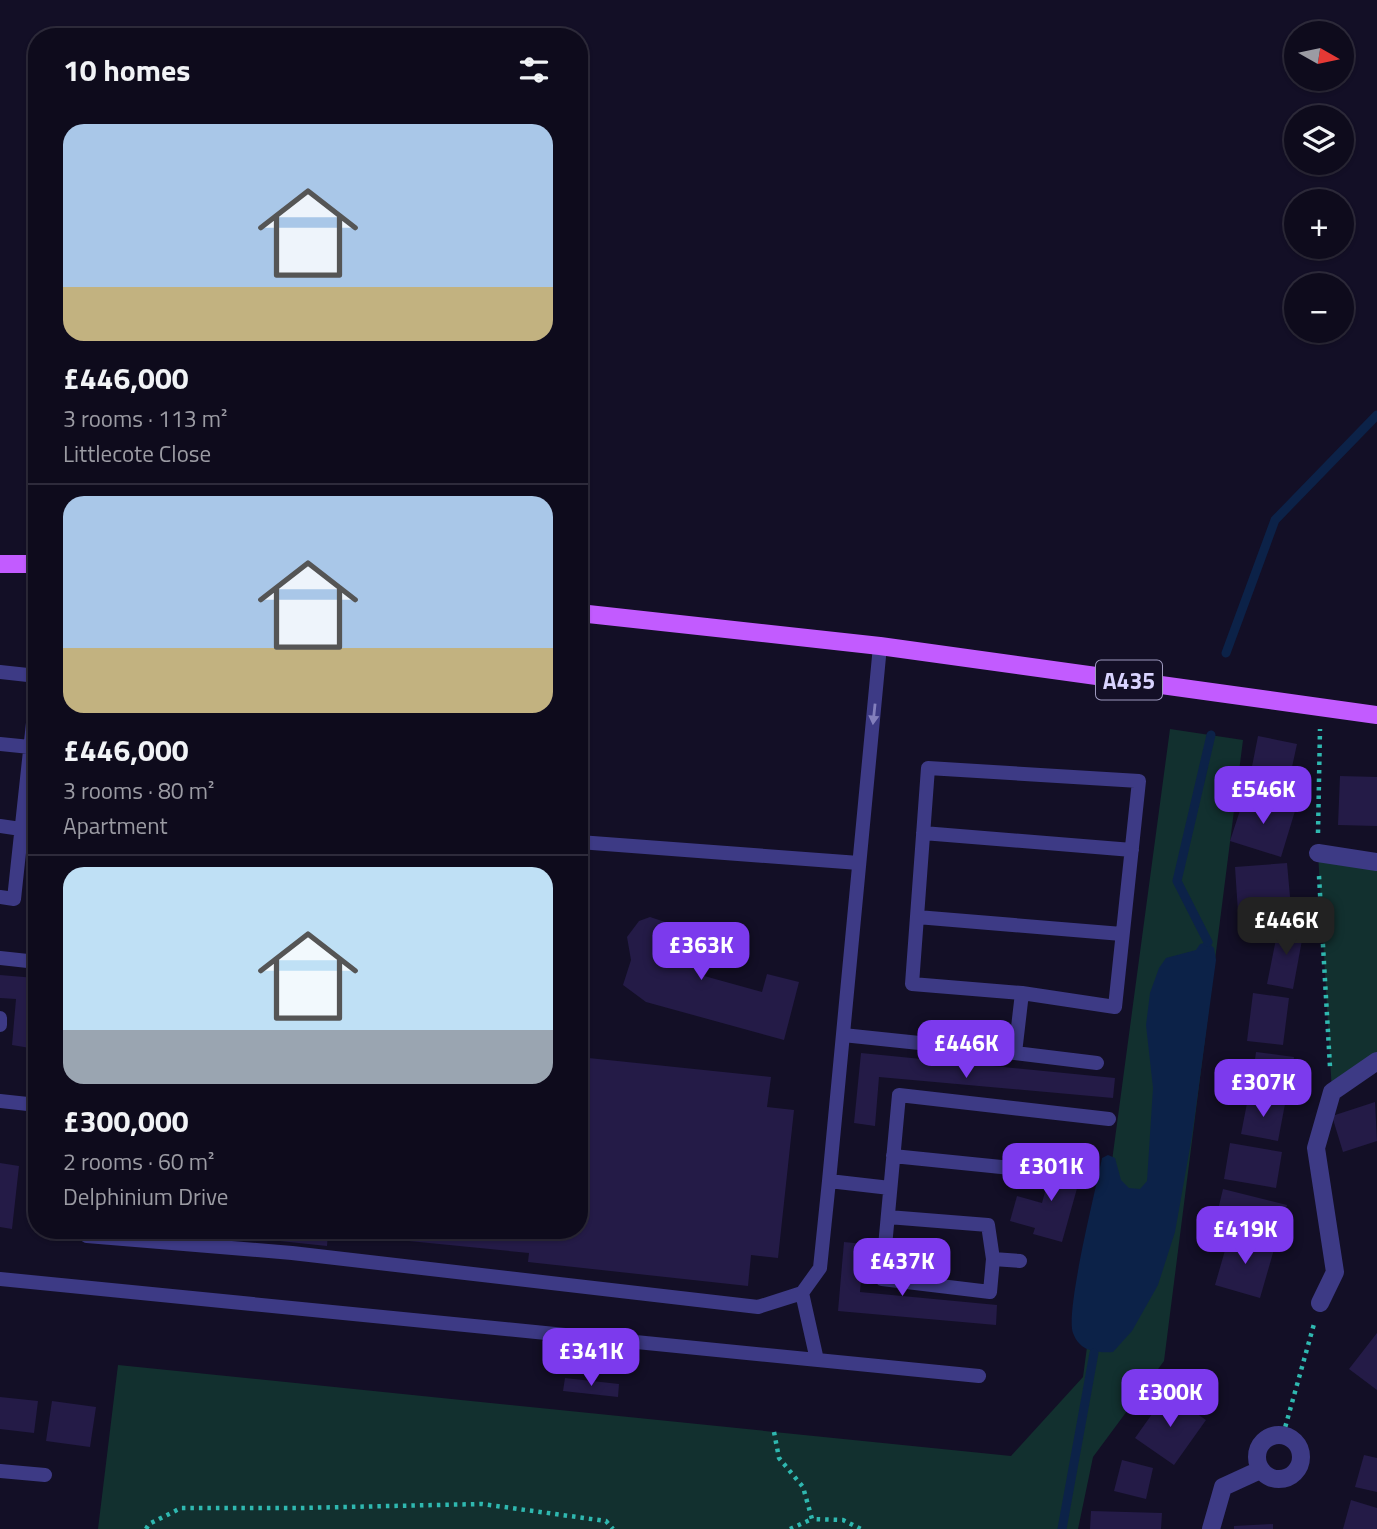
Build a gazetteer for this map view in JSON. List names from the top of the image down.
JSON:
{
  "streets": {
    "main road": ["A435"]
  },
  "north": "right",
  "page": {
    "map_buttons": ["+", "−"],
    "heading": "10 homes",
    "list": [
      {
        "name": "£446,000",
        "note": "3 rooms · 113 m² · Littlecote Close"
      },
      {
        "name": "£446,000",
        "note": "3 rooms · 80 m² · Apartment"
      },
      {
        "name": "£300,000",
        "note": "2 rooms · 60 m² · Delphinium Drive"
      }
    ],
    "price": [
      "£546K",
      "£446K",
      "£363K",
      "£446K",
      "£307K",
      "£301K",
      "£419K",
      "£437K",
      "£341K",
      "£300K"
    ]
  }
}
